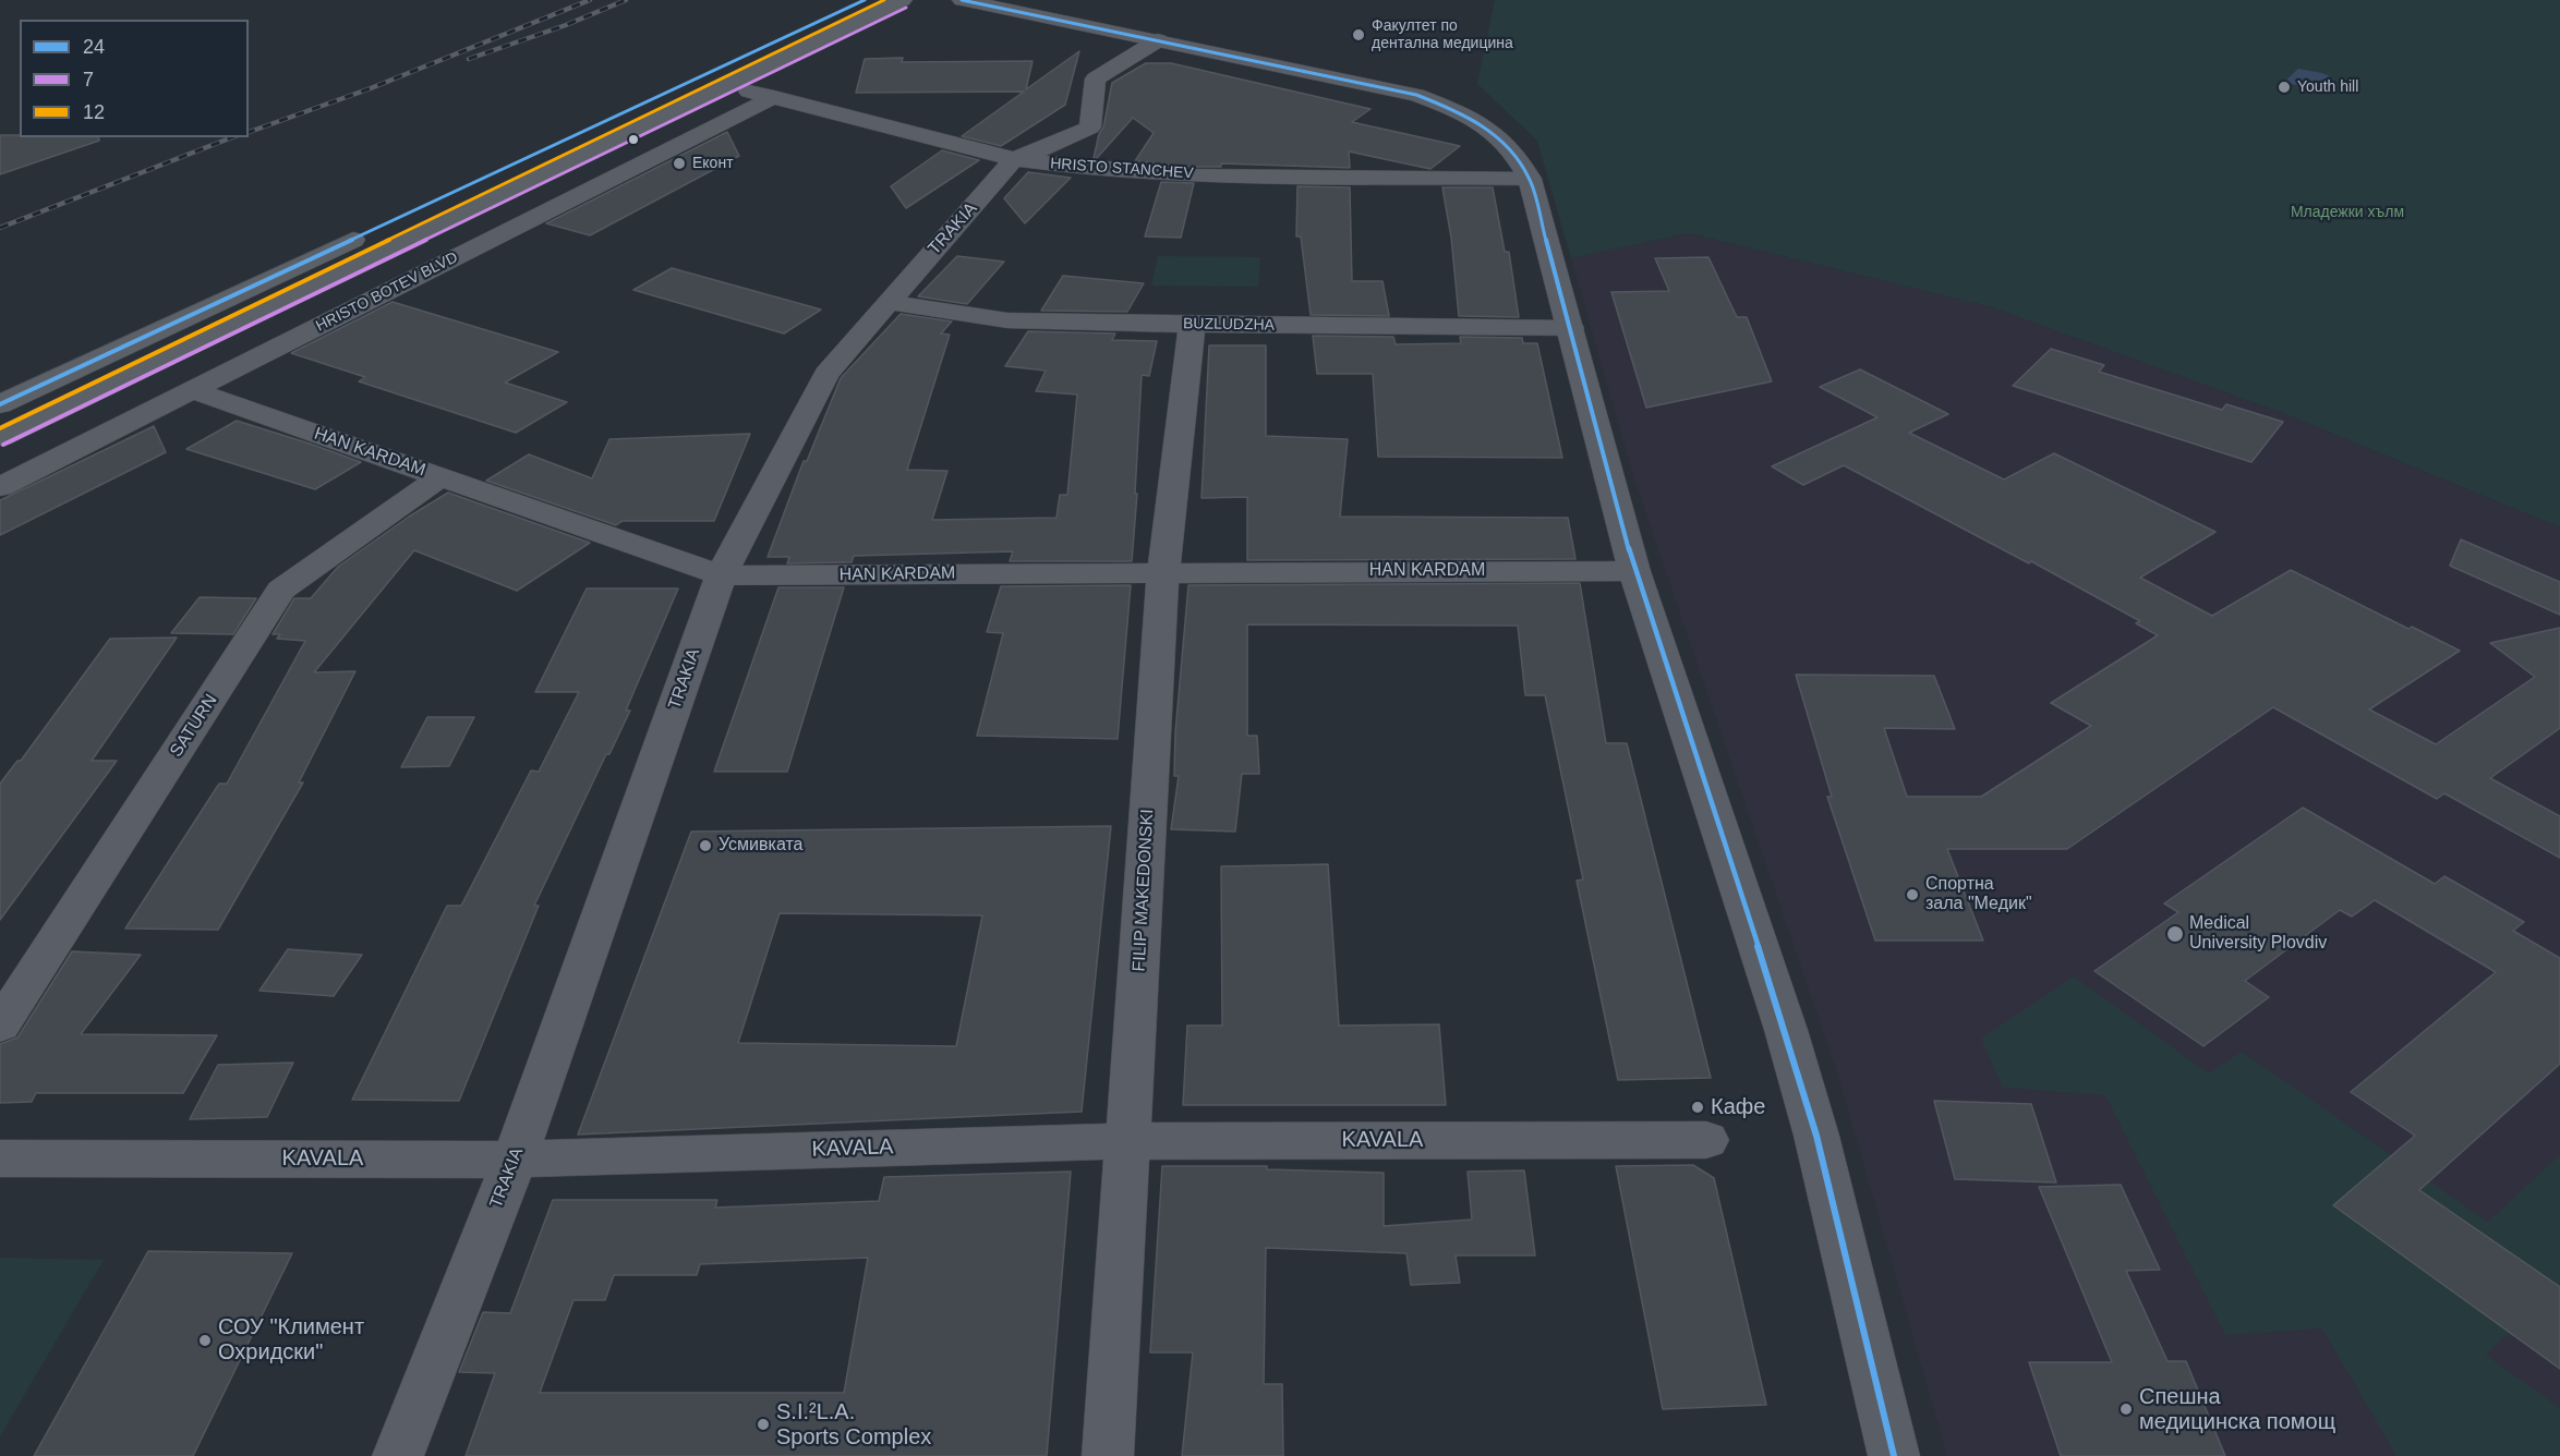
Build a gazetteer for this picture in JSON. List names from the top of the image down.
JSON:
{
  "streets": {
    "main road": ["HRISTO BOTEV BLVD"],
    "street": [
      "HRISTO STANCHEV",
      "TRAKIA",
      "BUZLUDZHA",
      "HAN KARDAM",
      "SATURN",
      "FILIP MAKEDONSKI",
      "KAVALA"
    ]
  },
  "crossings": [
    ["HRISTO STANCHEV", "TRAKIA"],
    ["HRISTO STANCHEV", "HRISTO BOTEV BLVD"],
    ["TRAKIA", "BUZLUDZHA"],
    ["TRAKIA", "HAN KARDAM"],
    ["TRAKIA", "KAVALA"],
    ["HRISTO BOTEV BLVD", "HAN KARDAM"],
    ["BUZLUDZHA", "FILIP MAKEDONSKI"],
    ["HAN KARDAM", "SATURN"],
    ["HAN KARDAM", "FILIP MAKEDONSKI"],
    ["FILIP MAKEDONSKI", "KAVALA"]
  ],
  "parks": ["Младежки хълм"],
  "places": [
    "Факултет по дентална медицина",
    "Youth hill",
    "Еконт",
    "Усмивката",
    "Спортна зала \"Медик\"",
    "Medical University Plovdiv",
    "Кафе",
    "СОУ \"Климент Охридски\"",
    "Спешна медицинска помощ",
    "S.I.²L.A. Sports Complex"
  ],
  "lines": ["transit line 24", "transit line 12", "transit line 7"],
  "legend": ["24", "7", "12"]
}
